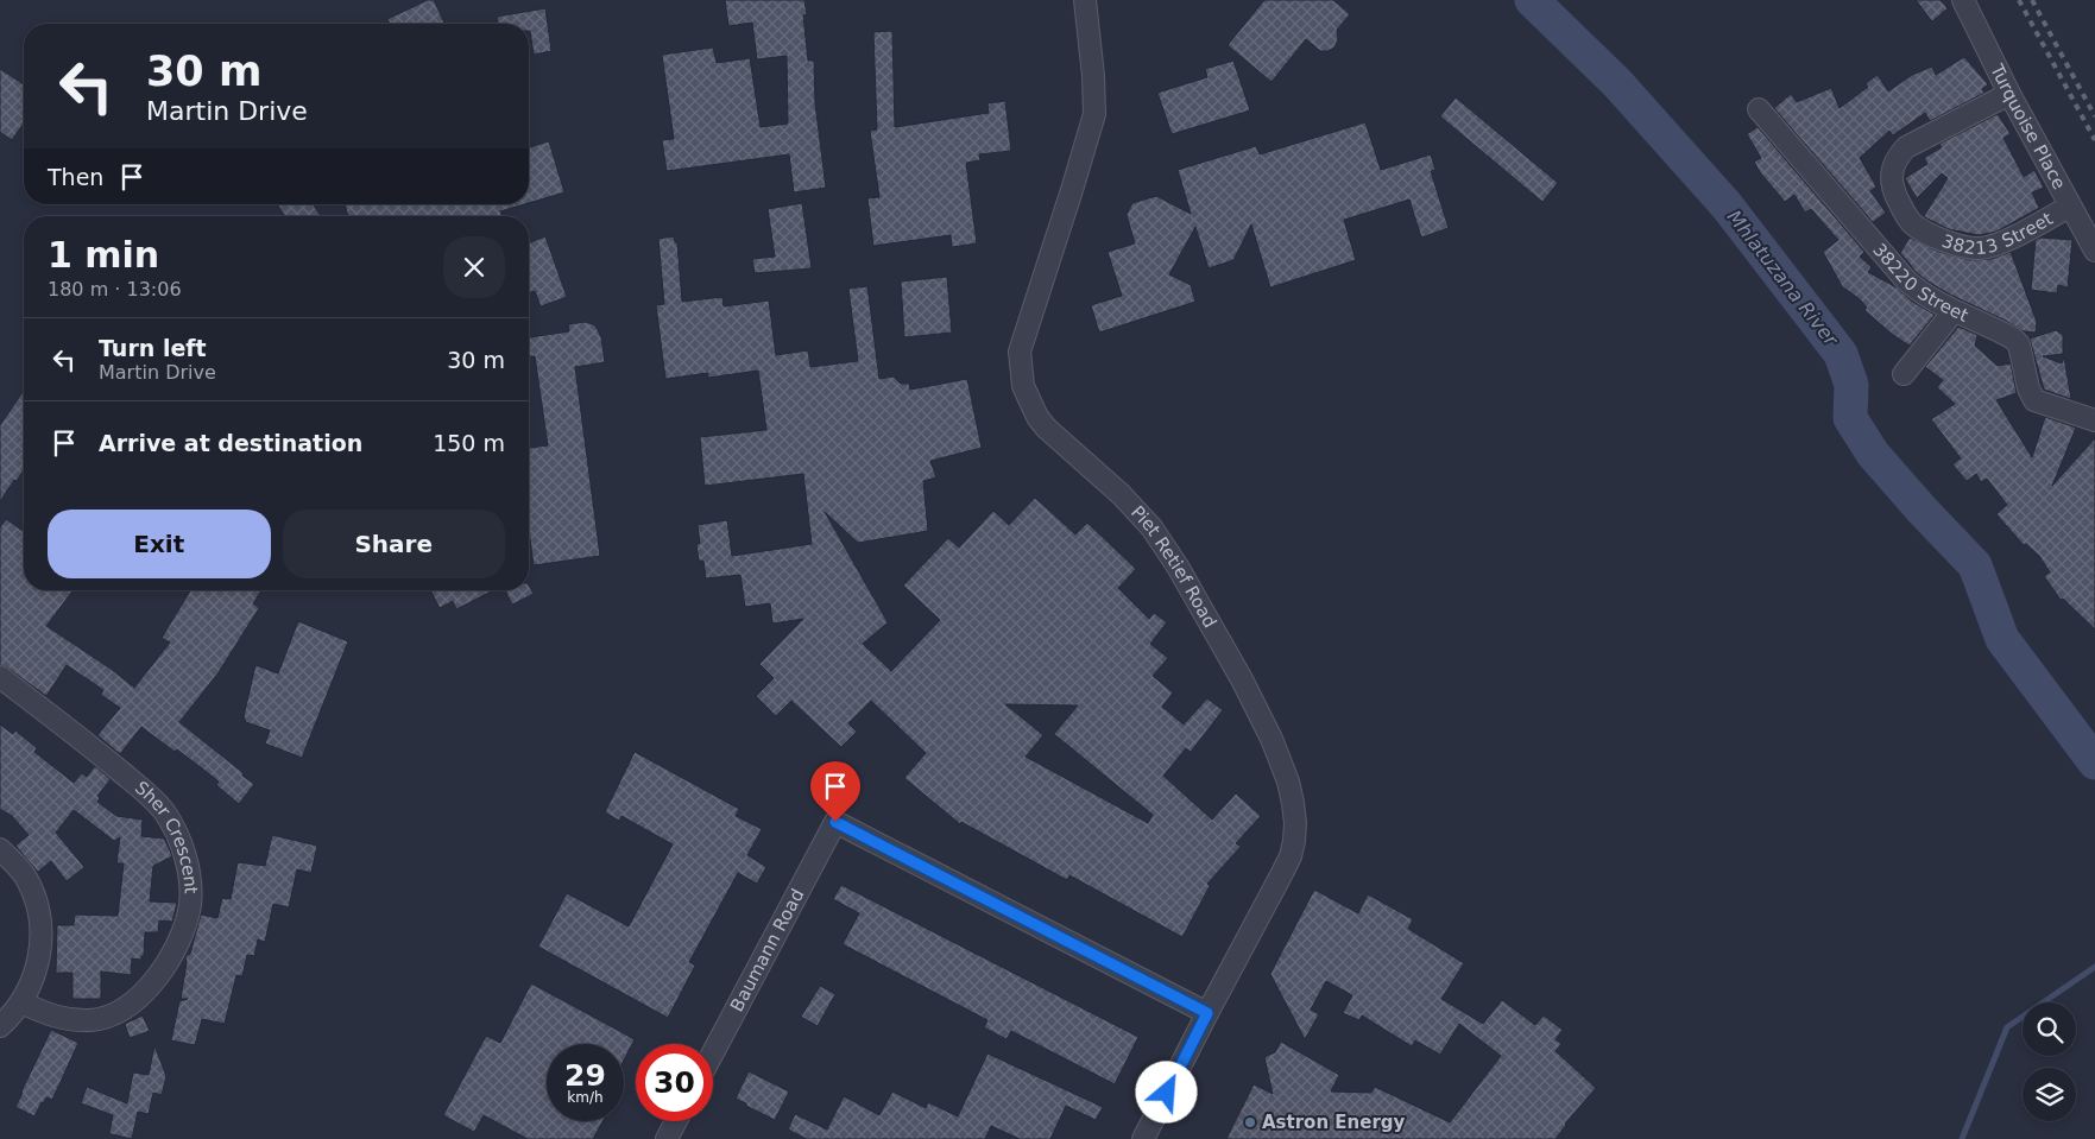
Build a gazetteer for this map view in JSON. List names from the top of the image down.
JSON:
{
  "streets": {
    "street": [
      "Turquoise Place",
      "38213 Street",
      "38220 Street",
      "Piet Retief Road",
      "Sher Crescent",
      "Baumann Road"
    ]
  },
  "crossings": [
    ["Turquoise Place", "38213 Street"],
    ["Piet Retief Road", "Baumann Road"]
  ],
  "water": ["Mhlatuzana River"],
  "places": ["Astron Energy"],
  "page": {
    "turn": ["30 m", "Martin Drive"],
    "then": "Then",
    "heading": ["1 min", "180 m · 13:06"],
    "list": [
      {
        "name": "Turn left",
        "note": "Martin Drive",
        "value": "30 m"
      },
      {
        "name": "Arrive at destination",
        "value": "150 m"
      }
    ],
    "buttons": ["Exit", "Share"],
    "speed": "29 km/h",
    "limit": "30"
  }
}
